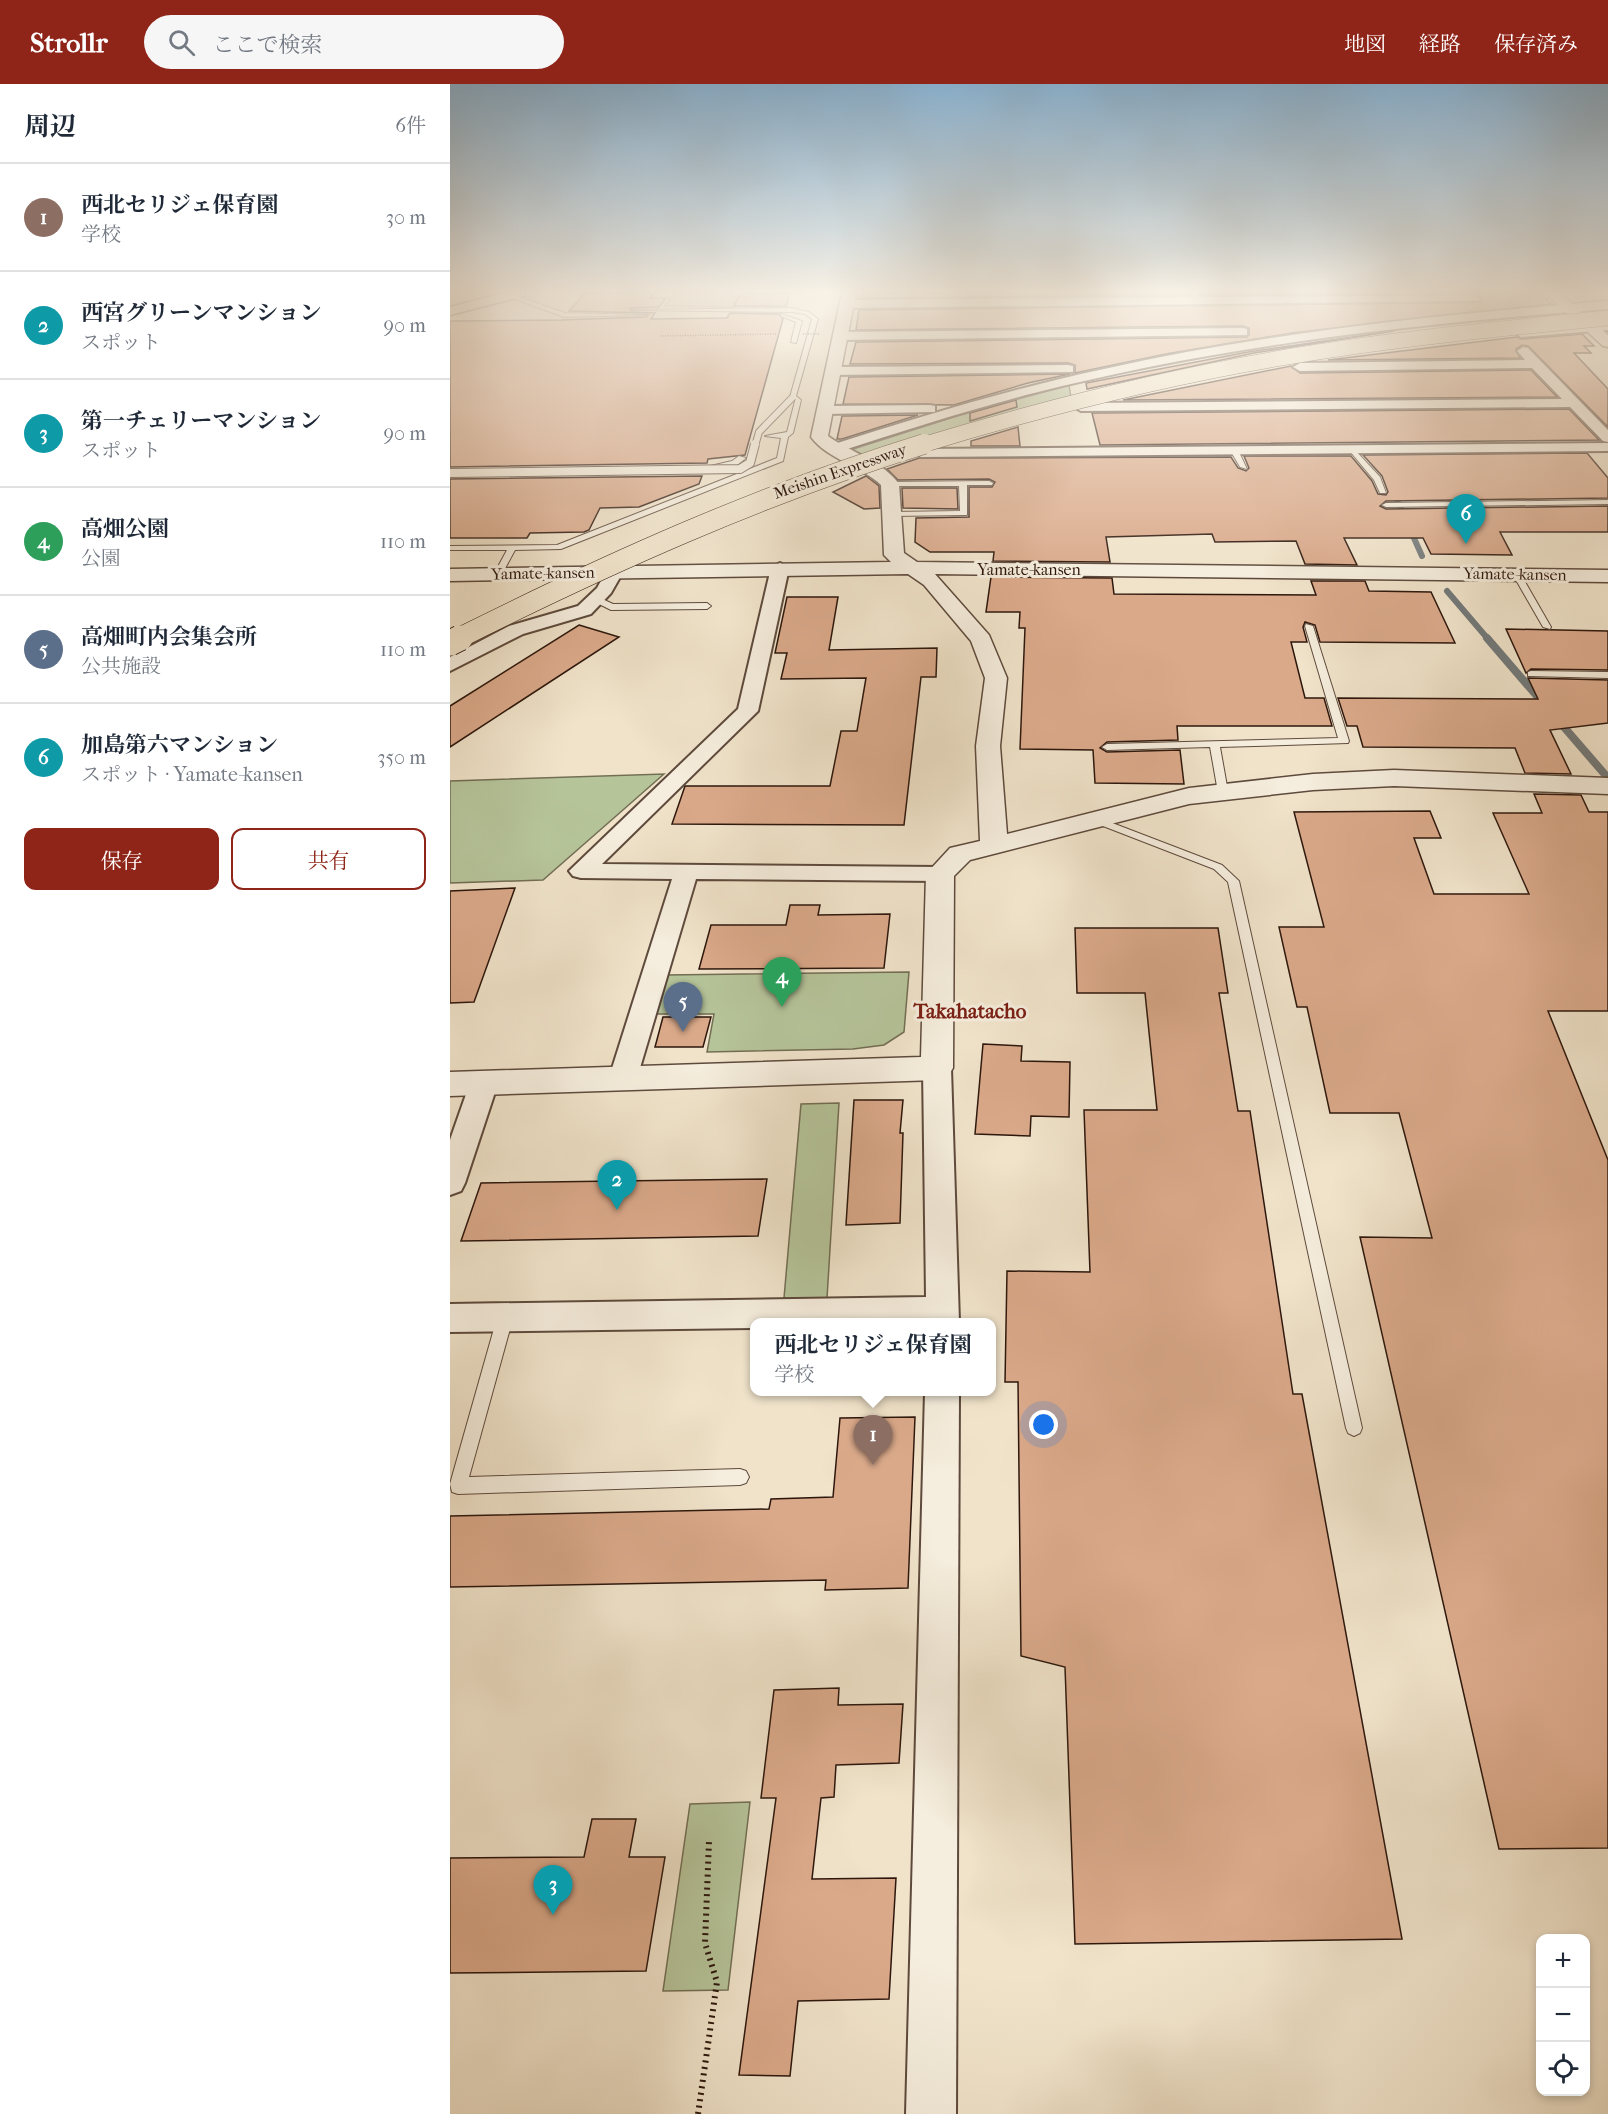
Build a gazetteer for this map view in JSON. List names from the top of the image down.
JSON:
{
  "streets": {
    "highway": ["Meishin Expressway"],
    "street": ["Yamate-kansen"]
  },
  "districts": ["Takahatacho"],
  "page": {
    "header": "Strollr",
    "search": "ここで検索",
    "nav": ["地図", "経路", "保存済み"],
    "heading": ["周辺", "6件"],
    "list": [
      {
        "mark": "1",
        "name": "西北セリジェ保育園",
        "note": "学校",
        "value": "30 m"
      },
      {
        "mark": "2",
        "name": "西宮グリーンマンション",
        "note": "スポット",
        "value": "90 m"
      },
      {
        "mark": "3",
        "name": "第一チェリーマンション",
        "note": "スポット",
        "value": "90 m"
      },
      {
        "mark": "4",
        "name": "高畑公園",
        "note": "公園",
        "value": "110 m"
      },
      {
        "mark": "5",
        "name": "高畑町内会集会所",
        "note": "公共施設",
        "value": "110 m"
      },
      {
        "mark": "6",
        "name": "加島第六マンション",
        "note": "スポット · Yamate-kansen",
        "value": "350 m"
      }
    ],
    "pins": [
      "6",
      "4",
      "5",
      "2",
      "1",
      "3"
    ],
    "buttons": ["保存", "共有"],
    "popup": ["西北セリジェ保育園", "学校"],
    "map_buttons": ["+", "−"]
  }
}
